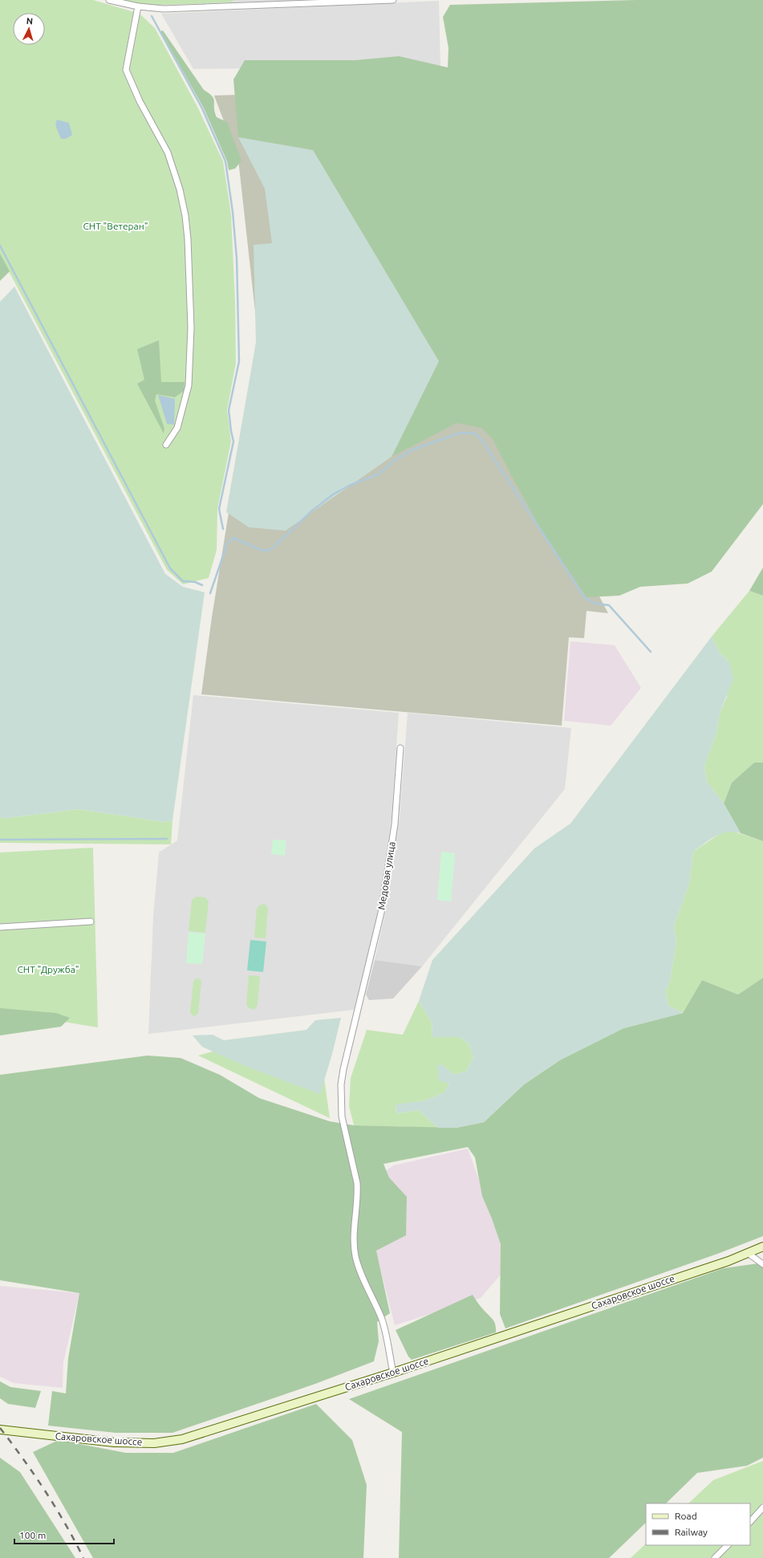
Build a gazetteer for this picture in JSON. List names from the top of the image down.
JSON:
{
  "streets": {
    "main road": ["Сахаровское шоссе"],
    "street": ["Медовая улица"]
  },
  "crossings": [
    ["Медовая улица", "Сахаровское шоссе"]
  ],
  "parks": ["СНТ \"Ветеран\"", "СНТ \"Дружба\""],
  "legend": ["Road", "Railway"],
  "scale_bar": "100 m",
  "north": "top"
}
